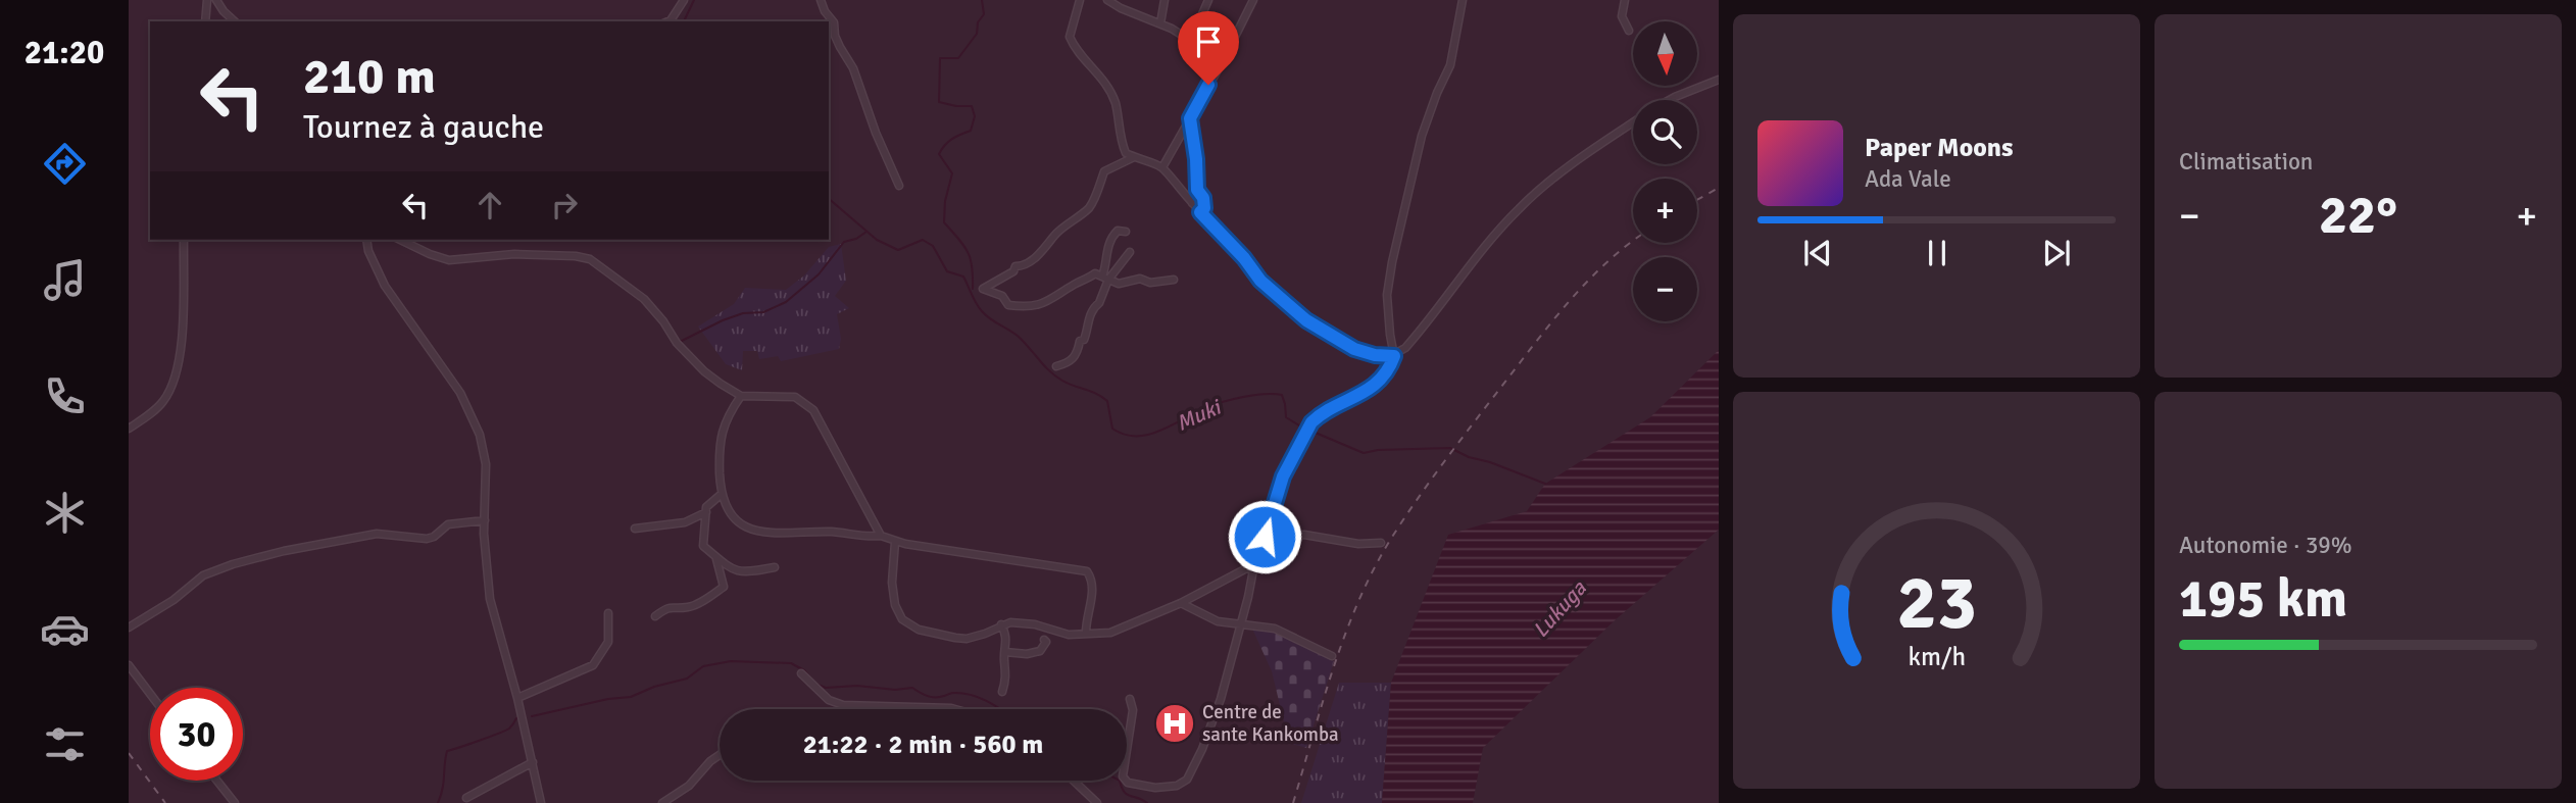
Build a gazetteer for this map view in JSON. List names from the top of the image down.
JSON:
{
  "water": ["Muki", "Lukuga"],
  "places": {
    "hospital": ["Centre de sante Kankomba"]
  },
  "north": "bottom",
  "page": {
    "tabs": "21:20",
    "tile": [
      "Climatisation",
      ["Autonomie · 39%", "195 km"]
    ],
    "map_buttons": ["+", "−"],
    "turn": ["210 m", "Tournez à gauche"],
    "song": ["Paper Moons", "Ada Vale"],
    "heat": ["−", "22°", "+"],
    "limit": "30",
    "trip": "21:22 · 2 min · 560 m",
    "gauge": ["23", "km/h"]
  }
}
